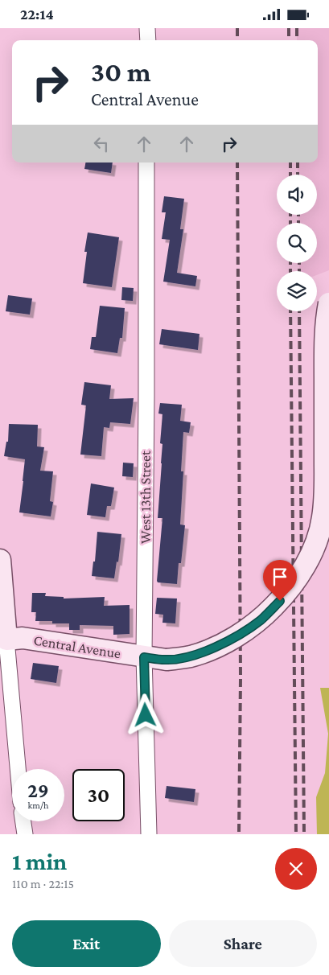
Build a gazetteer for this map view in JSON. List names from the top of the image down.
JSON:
{
  "streets": {
    "street": ["West 13th Street", "Central Avenue"]
  },
  "crossings": [
    ["West 13th Street", "Central Avenue"]
  ],
  "page": {
    "status": "22:14",
    "turn": ["30 m", "Central Avenue"],
    "speed": "29 km/h",
    "limit": "30",
    "heading": ["1 min", "110 m · 22:15"],
    "buttons": ["Exit", "Share"]
  }
}
